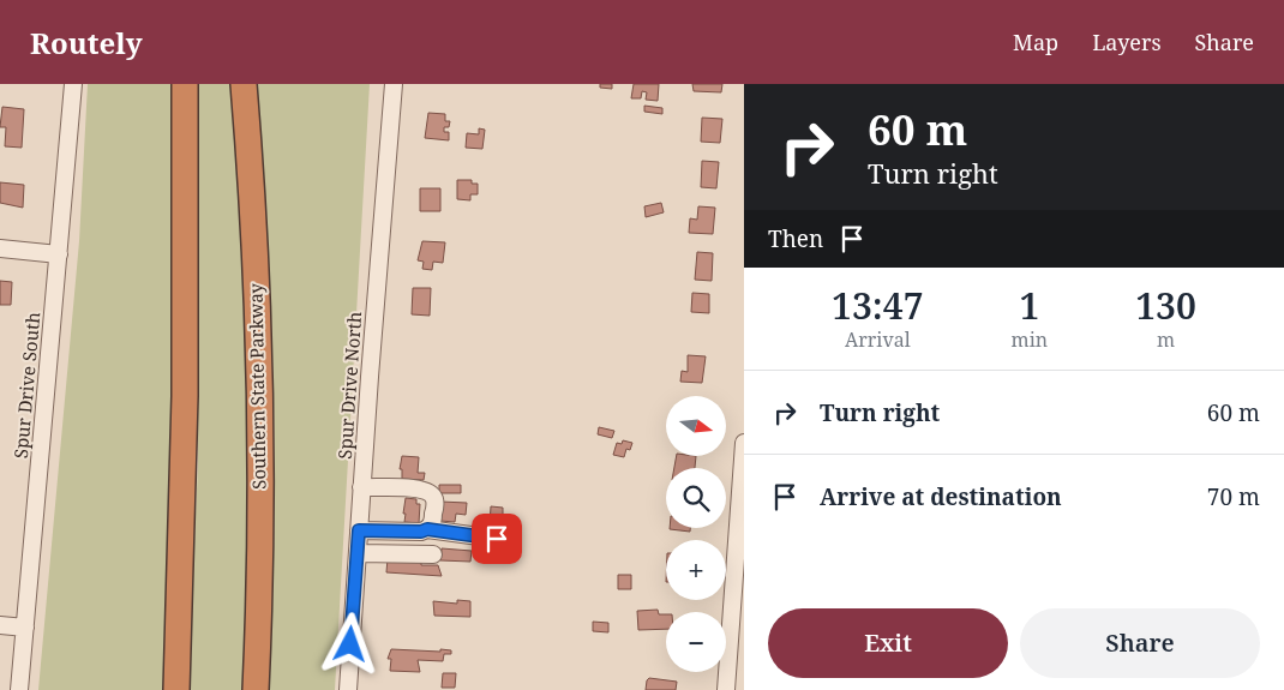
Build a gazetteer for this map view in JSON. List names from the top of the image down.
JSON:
{
  "streets": {
    "highway": ["Southern State Parkway"],
    "street": ["Spur Drive South", "Spur Drive North"]
  },
  "north": "right",
  "page": {
    "header": "Routely",
    "nav": ["Map", "Layers", "Share"],
    "turn": ["60 m", "Turn right"],
    "then": "Then",
    "eta": [
      "13:47",
      "Arrival",
      "1",
      "min",
      "130",
      "m"
    ],
    "list": [
      {
        "name": "Turn right",
        "value": "60 m"
      },
      {
        "name": "Arrive at destination",
        "value": "70 m"
      }
    ],
    "map_buttons": ["+", "−"],
    "buttons": ["Exit", "Share"]
  }
}
